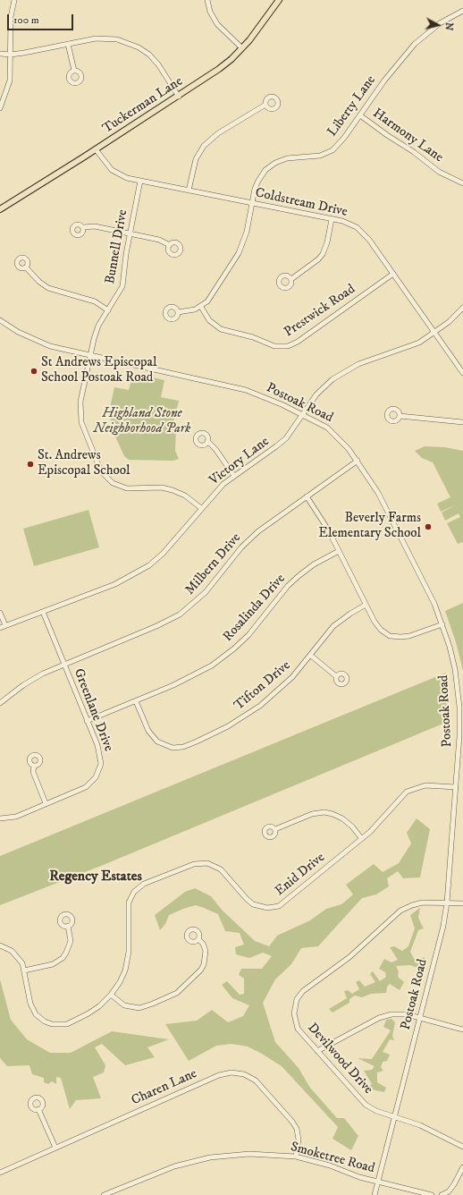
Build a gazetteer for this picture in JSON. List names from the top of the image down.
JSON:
{
  "streets": {
    "main road": ["Tuckerman Lane"],
    "street": [
      "Liberty Lane",
      "Harmony Lane",
      "Coldstream Drive",
      "Bunnell Drive",
      "Prestwick Road",
      "Postoak Road",
      "Victory Lane",
      "Milbern Drive",
      "Rosalinda Drive",
      "Tifton Drive",
      "Greenlane Drive",
      "Enid Drive",
      "Devilwood Drive",
      "Charen Lane",
      "Smoketree Road"
    ]
  },
  "crossings": [
    ["Tuckerman Lane", "Coldstream Drive"],
    ["Liberty Lane", "Harmony Lane"],
    ["Liberty Lane", "Coldstream Drive"],
    ["Liberty Lane", "Prestwick Road"],
    ["Coldstream Drive", "Bunnell Drive"],
    ["Coldstream Drive", "Prestwick Road"],
    ["Coldstream Drive", "Victory Lane"],
    ["Bunnell Drive", "Postoak Road"],
    ["Bunnell Drive", "Victory Lane"],
    ["Postoak Road", "Victory Lane"],
    ["Postoak Road", "Milbern Drive"],
    ["Postoak Road", "Enid Drive"],
    ["Postoak Road", "Devilwood Drive"],
    ["Postoak Road", "Smoketree Road"],
    ["Victory Lane", "Greenlane Drive"],
    ["Milbern Drive", "Greenlane Drive"],
    ["Rosalinda Drive", "Tifton Drive"],
    ["Rosalinda Drive", "Greenlane Drive"],
    ["Charen Lane", "Smoketree Road"]
  ],
  "districts": ["Regency Estates"],
  "parks": ["Highland Stone Neighborhood Park"],
  "places": ["St Andrews Episcopal School Postoak Road", "St. Andrews Episcopal School", "Beverly Farms Elementary School"],
  "scale_bar": "100 m",
  "north": "right"
}
